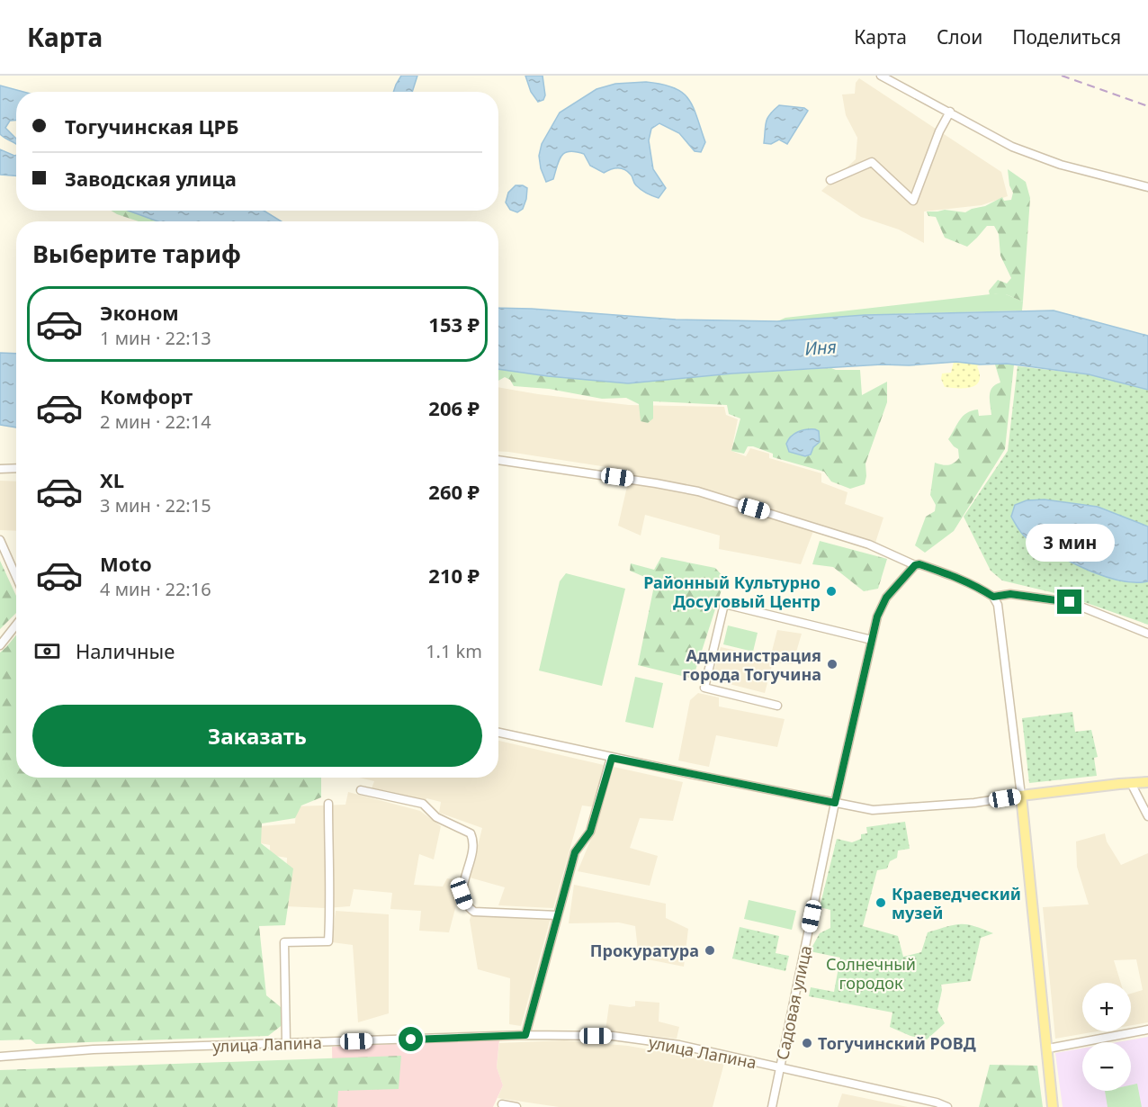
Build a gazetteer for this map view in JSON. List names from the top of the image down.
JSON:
{
  "streets": {
    "street": ["Садовая улица", "улица Лапина"]
  },
  "crossings": [
    ["Садовая улица", "улица Лапина"]
  ],
  "water": ["Иня"],
  "parks": ["Солнечный городок"],
  "places": [
    "Районный Культурно Досуговый Центр",
    "Администрация города Тогучина",
    "Краеведческий музей",
    "Прокуратура",
    "Тогучинский РОВД"
  ],
  "page": {
    "header": "Карта",
    "nav": ["Карта", "Слои", "Поделиться"],
    "banner": ["Тогучинская ЦРБ", "Заводская улица"],
    "heading": "Выберите тариф",
    "list": [
      {
        "name": "Эконом",
        "note": "1 мин · 22:13",
        "value": "153 ₽"
      },
      {
        "name": "Комфорт",
        "note": "2 мин · 22:14",
        "value": "206 ₽"
      },
      {
        "name": "XL",
        "note": "3 мин · 22:15",
        "value": "260 ₽"
      },
      {
        "name": "Moto",
        "note": "4 мин · 22:16",
        "value": "210 ₽"
      }
    ],
    "bubble": "3 мин",
    "pay": ["Наличные", "1.1 km"],
    "buttons": "Заказать",
    "map_buttons": ["+", "−"]
  }
}
